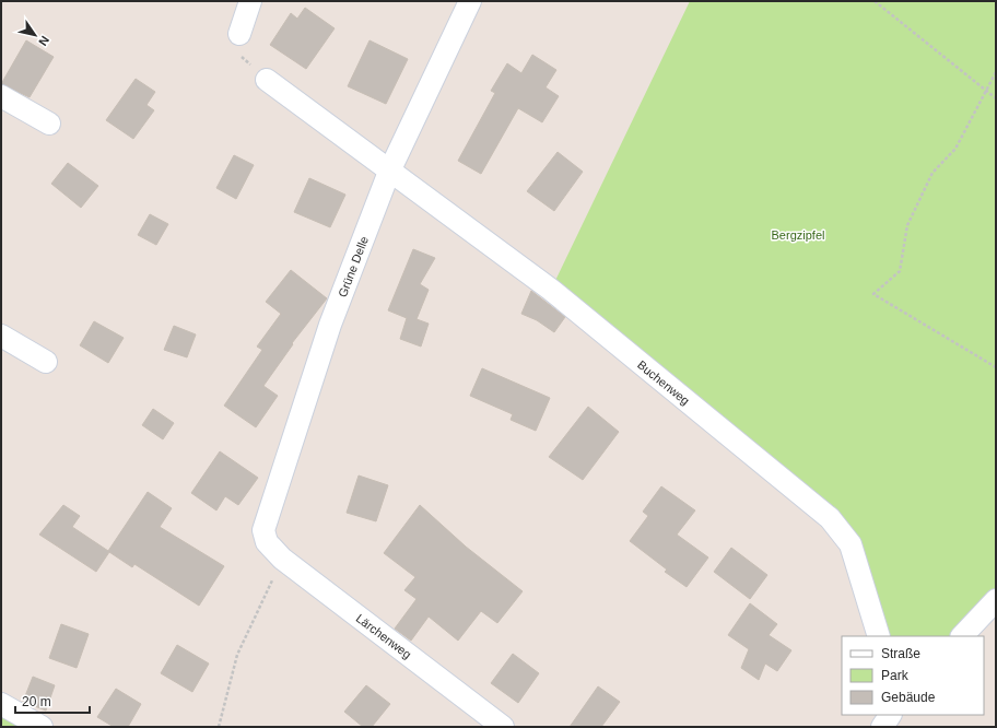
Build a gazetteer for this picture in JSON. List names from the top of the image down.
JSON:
{
  "streets": {
    "street": ["Grüne Delle", "Buchenweg", "Lärchenweg"]
  },
  "crossings": [
    ["Grüne Delle", "Buchenweg"],
    ["Grüne Delle", "Lärchenweg"]
  ],
  "parks": ["Bergzipfel"],
  "legend": ["Straße", "Park", "Gebäude"],
  "scale_bar": "20 m",
  "north": "bottom right"
}
